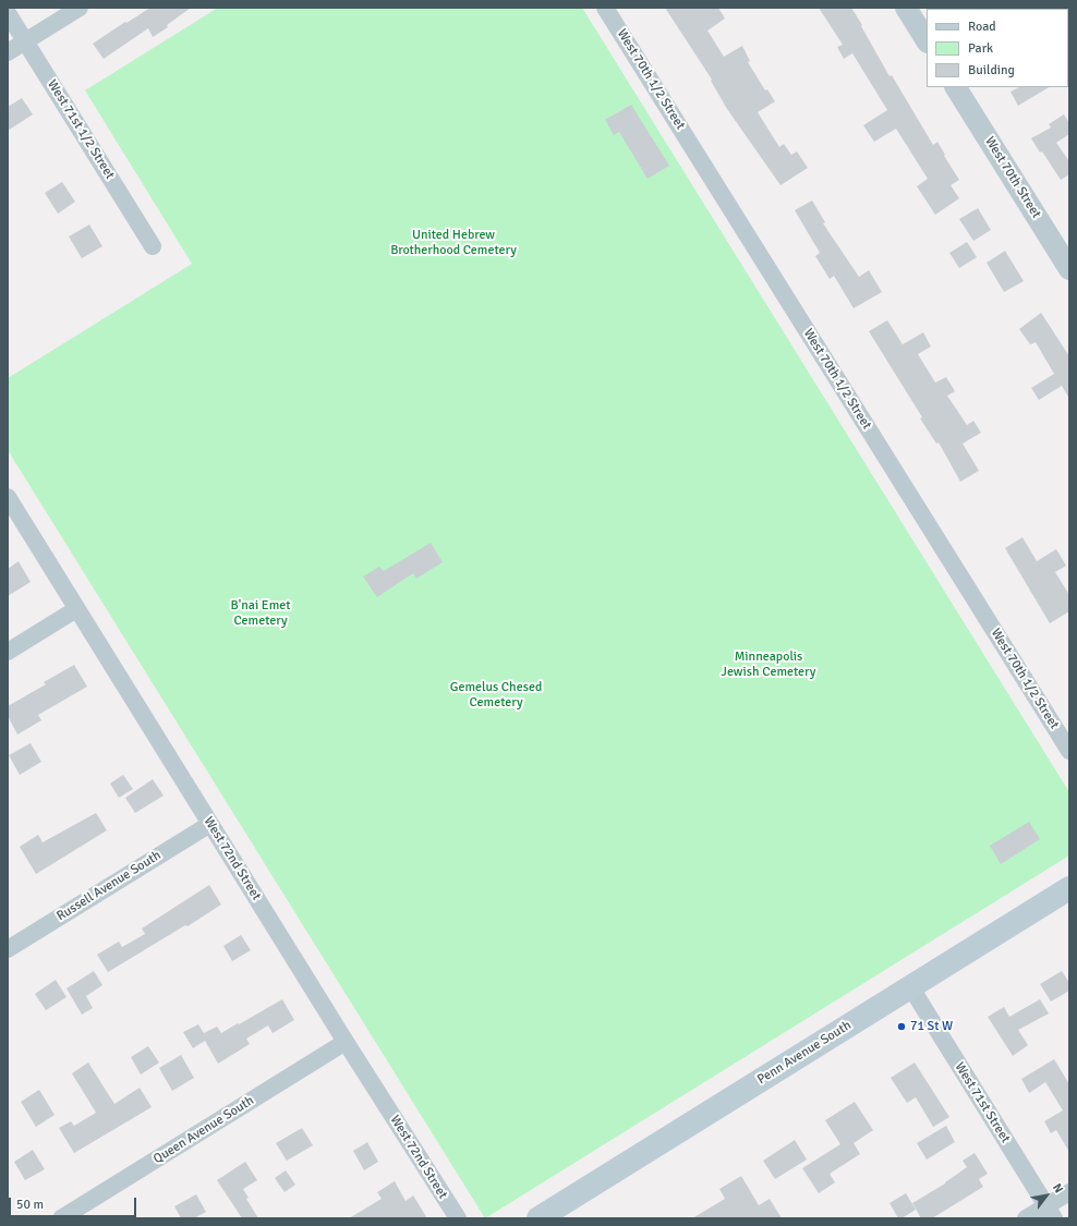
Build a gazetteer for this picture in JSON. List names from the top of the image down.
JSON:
{
  "streets": {
    "main road": ["Penn Avenue South"],
    "street": [
      "West 70th 1/2 Street",
      "West 71st 1/2 Street",
      "West 70th Street",
      "West 72nd Street",
      "Russell Avenue South",
      "West 71st Street",
      "Queen Avenue South"
    ]
  },
  "crossings": [
    ["West 72nd Street", "Russell Avenue South"],
    ["West 72nd Street", "Queen Avenue South"],
    ["Penn Avenue South", "West 71st Street"]
  ],
  "parks": [
    "United Hebrew Brotherhood Cemetery",
    "B'nai Emet Cemetery",
    "Minneapolis Jewish Cemetery",
    "Gemelus Chesed Cemetery"
  ],
  "places": ["71 St W"],
  "legend": ["Road", "Park", "Building"],
  "scale_bar": "50 m",
  "north": "top right"
}
